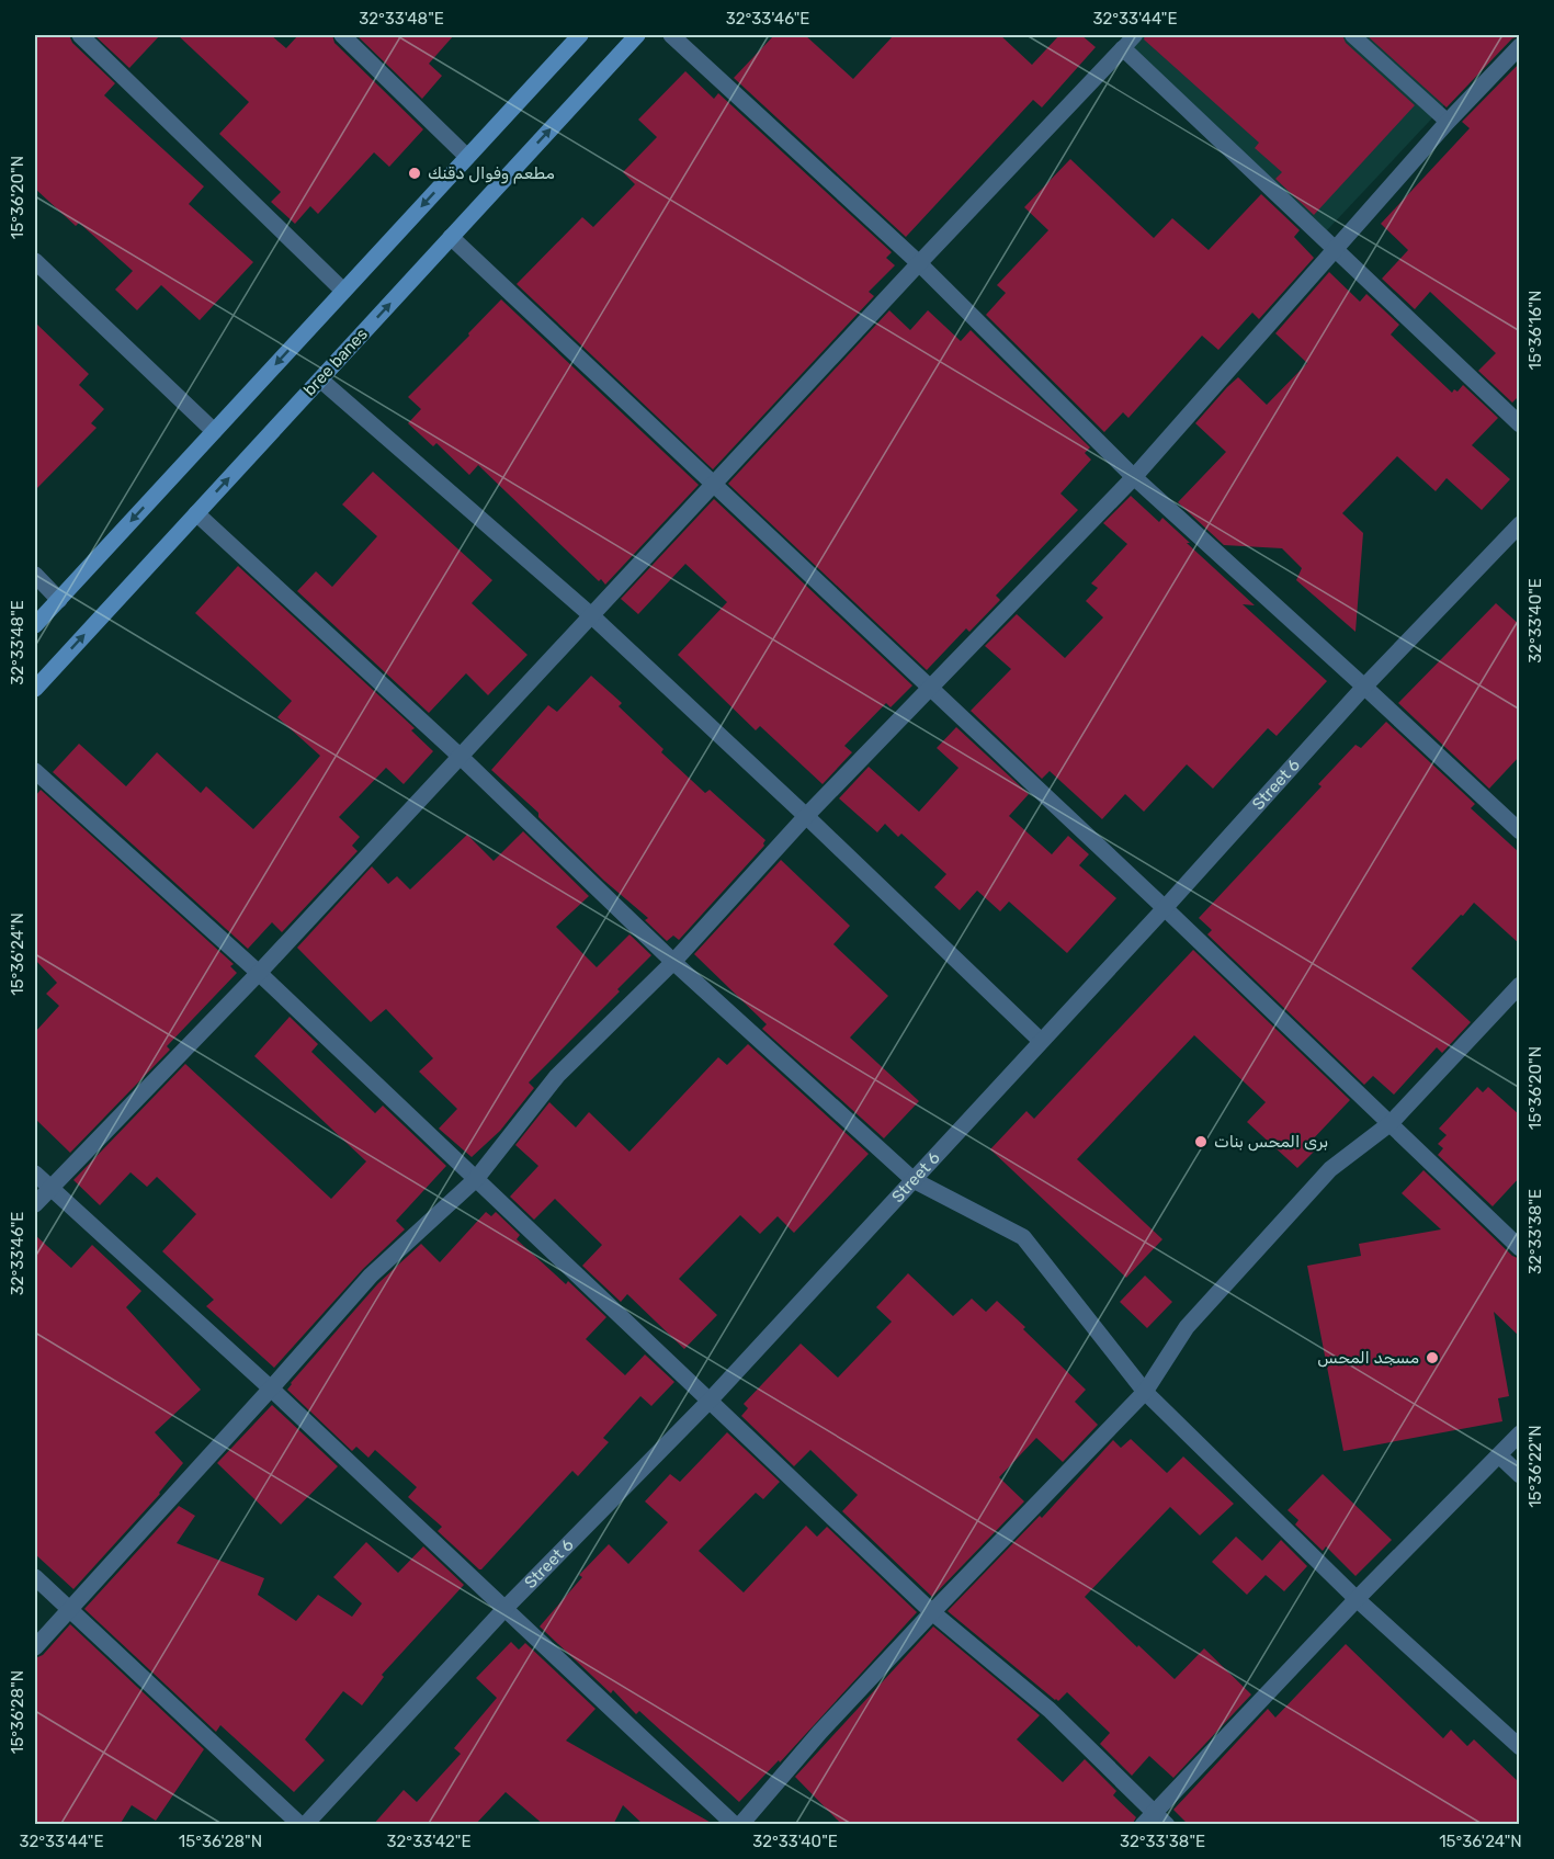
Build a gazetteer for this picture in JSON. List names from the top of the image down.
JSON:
{
  "streets": {
    "main road": ["bree banes"],
    "street": ["Street 6"]
  },
  "places": ["مطعم وفوال دقنك", "برى المحس بنات", "مسجد المحس"],
  "coordinates": [
    "32°33'48\"E",
    "32°33'46\"E",
    "32°33'44\"E",
    "15°36'20\"N",
    "15°36'16\"N",
    "32°33'40\"E",
    "15°36'24\"N",
    "32°33'38\"E",
    "15°36'22\"N",
    "15°36'28\"N",
    "32°33'42\"E"
  ]
}
